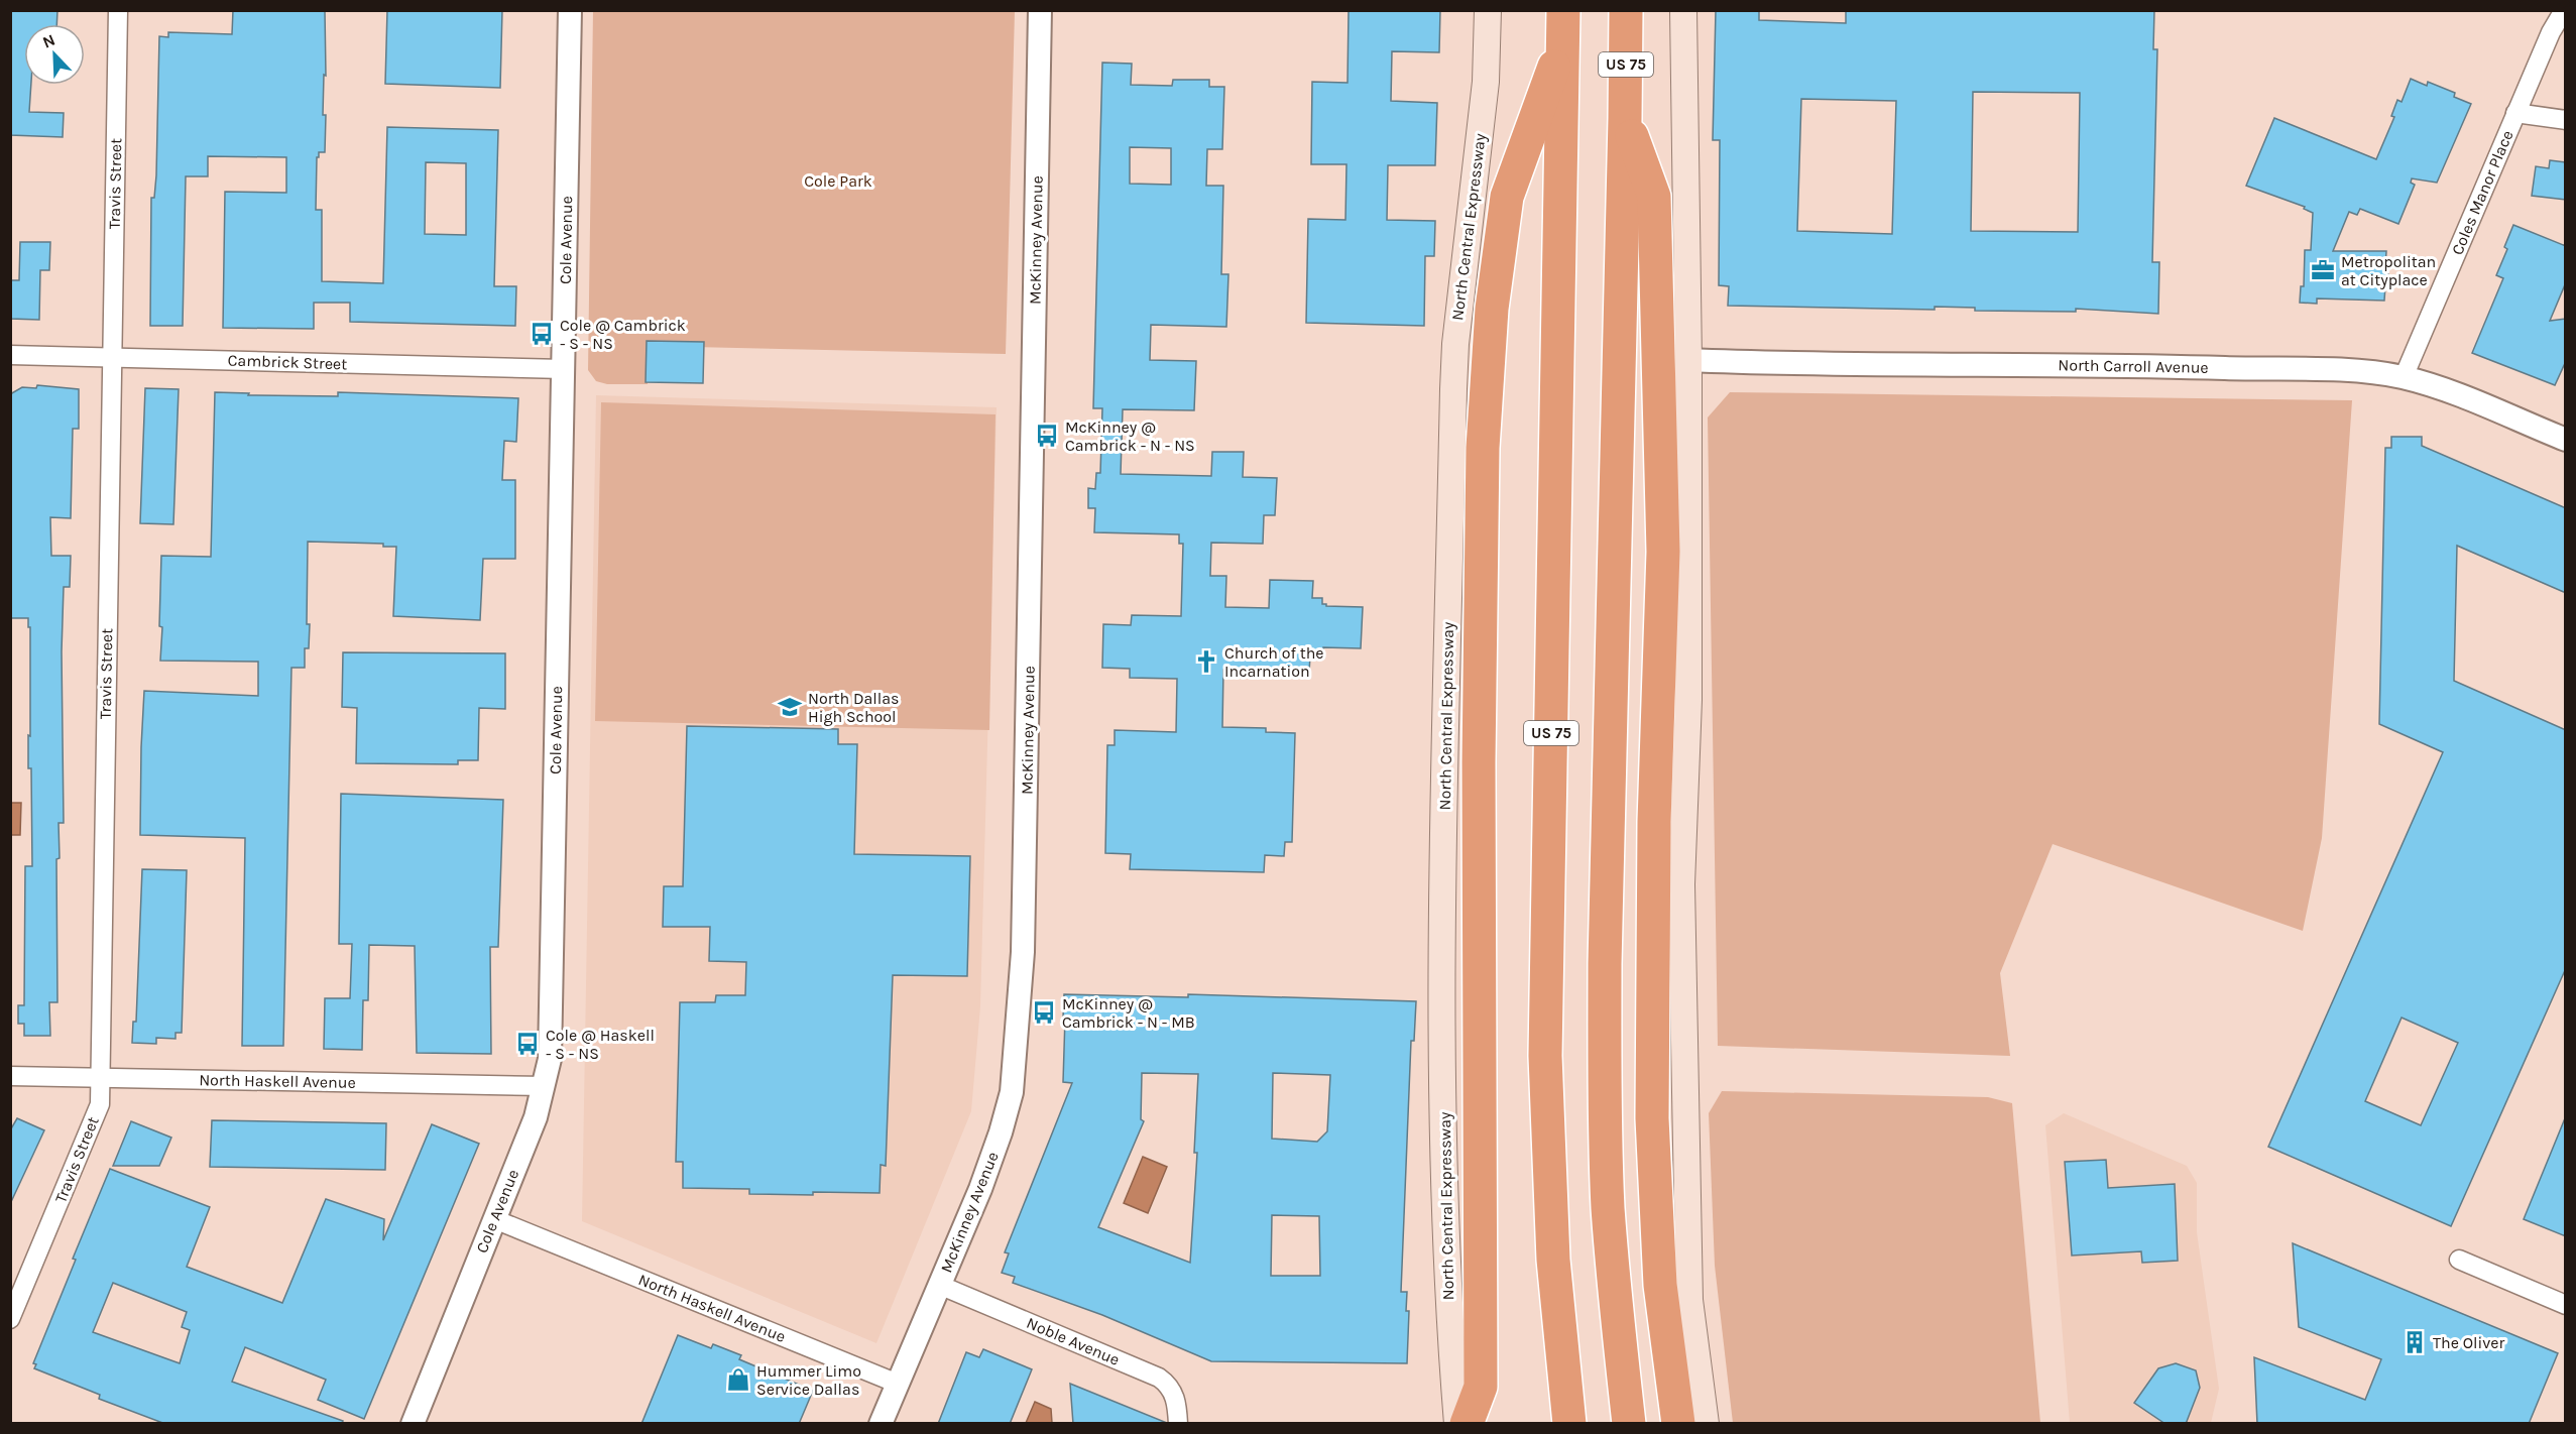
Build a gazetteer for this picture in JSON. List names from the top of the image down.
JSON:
{
  "streets": {
    "highway": ["US 75"],
    "main road": ["North Central Expressway"],
    "street": [
      "Travis Street",
      "Coles Manor Place",
      "Cole Avenue",
      "McKinney Avenue",
      "Cambrick Street",
      "North Carroll Avenue",
      "North Haskell Avenue",
      "Noble Avenue"
    ]
  },
  "crossings": [
    ["Travis Street", "Cambrick Street"],
    ["Travis Street", "North Haskell Avenue"],
    ["Coles Manor Place", "North Carroll Avenue"],
    ["Cole Avenue", "Cambrick Street"],
    ["Cole Avenue", "North Haskell Avenue"],
    ["McKinney Avenue", "North Haskell Avenue"],
    ["McKinney Avenue", "Noble Avenue"]
  ],
  "parks": ["Cole Park"],
  "places": {
    "office": ["Metropolitan at Cityplace"],
    "bus stop": [
      "Cole @ Cambrick - S - NS",
      "McKinney @ Cambrick - N - NS",
      "McKinney @ Cambrick - N - MB",
      "Cole @ Haskell - S - NS"
    ],
    "church": ["Church of the Incarnation"],
    "school or university": ["North Dallas High School"],
    "building": ["The Oliver"],
    "shop": ["Hummer Limo Service Dallas"]
  },
  "north": "top left"
}
